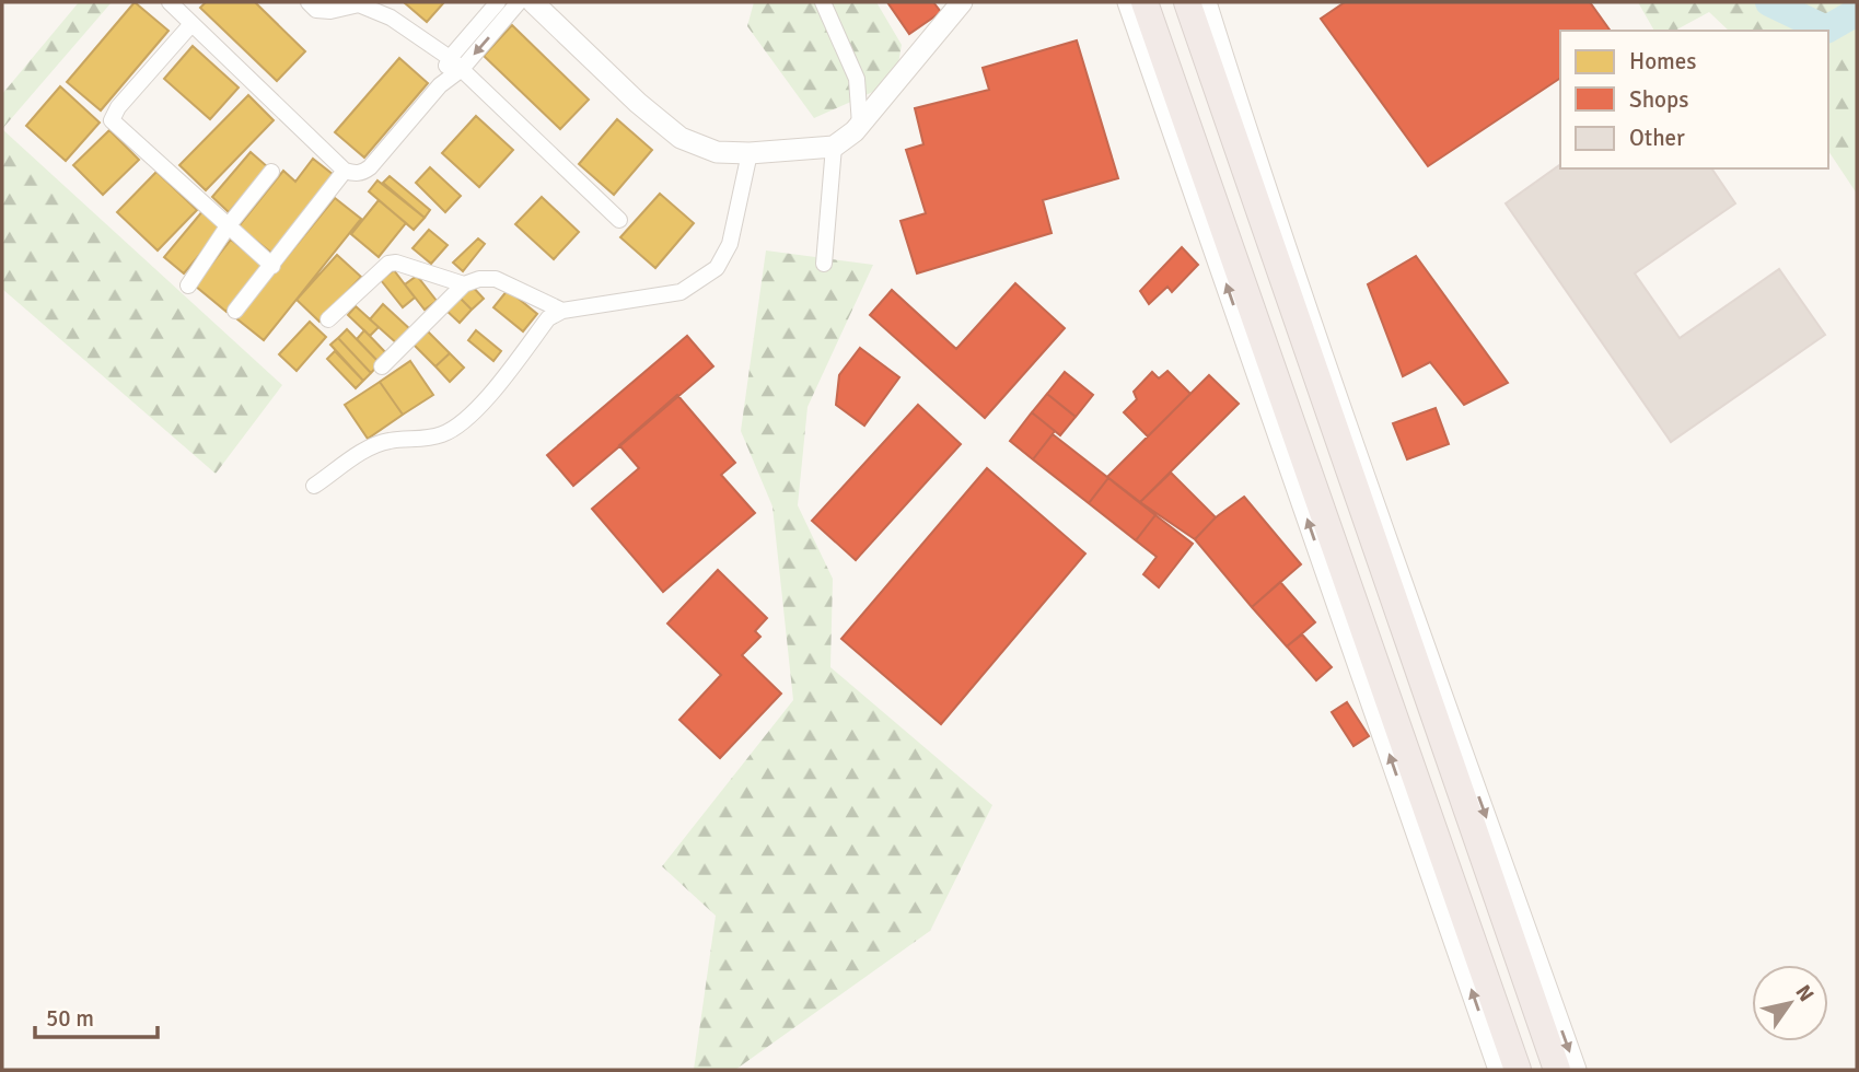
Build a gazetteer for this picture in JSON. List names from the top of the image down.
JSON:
{
  "legend": ["Homes", "Shops", "Other"],
  "scale_bar": "50 m",
  "north": "top right"
}
